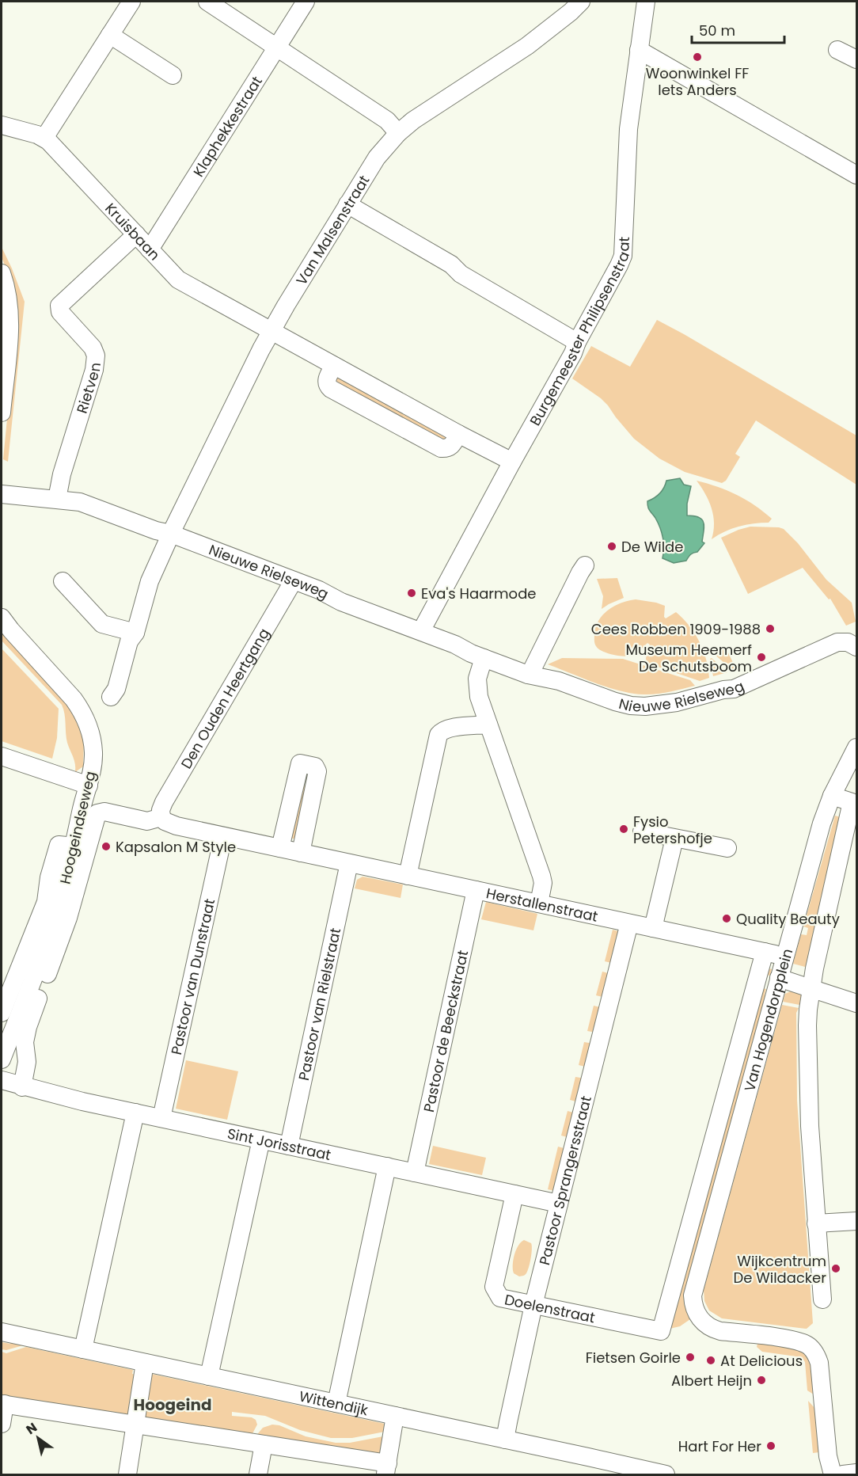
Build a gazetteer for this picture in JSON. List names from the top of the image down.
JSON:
{
  "streets": {
    "street": [
      "Klaphekkestraat",
      "Van Malsenstraat",
      "Kruisbaan",
      "Burgemeester Philipsenstraat",
      "Rietven",
      "Nieuwe Rielseweg",
      "Den Ouden Heertgang",
      "Hoogeindseweg",
      "Herstallenstraat",
      "Pastoor van Dunstraat",
      "Pastoor van Rielstraat",
      "Van Hogendorpplein",
      "Pastoor de Beeckstraat",
      "Sint Jorisstraat",
      "Pastoor Sprangersstraat",
      "Doelenstraat",
      "Wittendijk"
    ]
  },
  "crossings": [
    ["Klaphekkestraat", "Kruisbaan"],
    ["Van Malsenstraat", "Kruisbaan"],
    ["Van Malsenstraat", "Nieuwe Rielseweg"],
    ["Kruisbaan", "Burgemeester Philipsenstraat"],
    ["Kruisbaan", "Rietven"],
    ["Burgemeester Philipsenstraat", "Nieuwe Rielseweg"],
    ["Rietven", "Nieuwe Rielseweg"],
    ["Nieuwe Rielseweg", "Den Ouden Heertgang"],
    ["Den Ouden Heertgang", "Herstallenstraat"],
    ["Hoogeindseweg", "Herstallenstraat"],
    ["Hoogeindseweg", "Sint Jorisstraat"],
    ["Herstallenstraat", "Pastoor van Dunstraat"],
    ["Herstallenstraat", "Pastoor van Rielstraat"],
    ["Herstallenstraat", "Van Hogendorpplein"],
    ["Herstallenstraat", "Pastoor de Beeckstraat"],
    ["Herstallenstraat", "Pastoor Sprangersstraat"],
    ["Pastoor van Dunstraat", "Sint Jorisstraat"],
    ["Pastoor van Rielstraat", "Sint Jorisstraat"],
    ["Van Hogendorpplein", "Doelenstraat"],
    ["Pastoor de Beeckstraat", "Sint Jorisstraat"],
    ["Sint Jorisstraat", "Pastoor Sprangersstraat"],
    ["Sint Jorisstraat", "Doelenstraat"],
    ["Pastoor Sprangersstraat", "Doelenstraat"],
    ["Pastoor Sprangersstraat", "Wittendijk"]
  ],
  "districts": ["Hoogeind"],
  "places": [
    "Woonwinkel FF Iets Anders",
    "De Wilde",
    "Eva's Haarmode",
    "Cees Robben 1909-1988",
    "Museum Heemerf De Schutsboom",
    "Fysio Petershofje",
    "Kapsalon M Style",
    "Quality Beauty",
    "Wijkcentrum De Wildacker",
    "Fietsen Goirle",
    "At Delicious",
    "Albert Heijn",
    "Hart For Her"
  ],
  "scale_bar": "50 m",
  "north": "top left"
}
